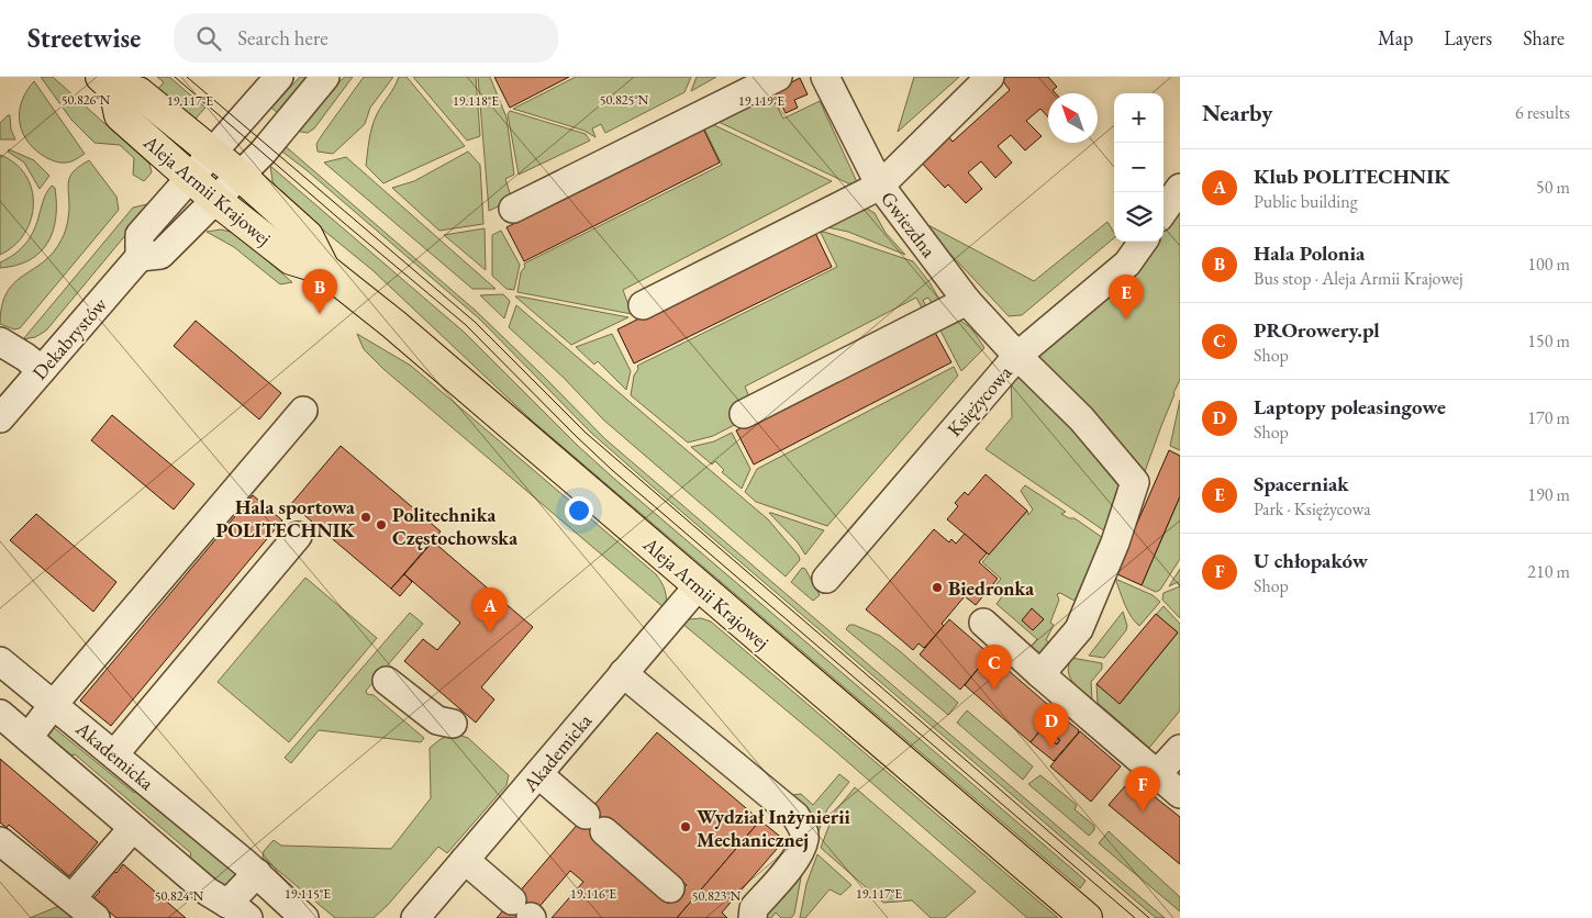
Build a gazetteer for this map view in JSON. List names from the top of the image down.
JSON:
{
  "streets": {
    "main road": ["Aleja Armii Krajowej"],
    "street": [
      "Gwiezdna",
      "Dekabrystów",
      "Księżycowa",
      "Akademicka"
    ]
  },
  "crossings": [
    ["Aleja Armii Krajowej", "Akademicka"],
    ["Gwiezdna", "Księżycowa"]
  ],
  "places": [
    "Hala sportowa POLITECHNIK",
    "Politechnika Częstochowska",
    "Biedronka",
    "Wydział Inżynierii Mechanicznej"
  ],
  "north": "top left",
  "page": {
    "header": "Streetwise",
    "search": "Search here",
    "nav": ["Map", "Layers", "Share"],
    "heading": ["Nearby", "6 results"],
    "map_buttons": ["+", "−"],
    "list": [
      {
        "mark": "A",
        "name": "Klub POLITECHNIK",
        "note": "Public building",
        "value": "50 m"
      },
      {
        "mark": "B",
        "name": "Hala Polonia",
        "note": "Bus stop · Aleja Armii Krajowej",
        "value": "100 m"
      },
      {
        "mark": "C",
        "name": "PROrowery.pl",
        "note": "Shop",
        "value": "150 m"
      },
      {
        "mark": "D",
        "name": "Laptopy poleasingowe",
        "note": "Shop",
        "value": "170 m"
      },
      {
        "mark": "E",
        "name": "Spacerniak",
        "note": "Park · Księżycowa",
        "value": "190 m"
      },
      {
        "mark": "F",
        "name": "U chłopaków",
        "note": "Shop",
        "value": "210 m"
      }
    ],
    "pins": [
      "B",
      "E",
      "A",
      "C",
      "D",
      "F"
    ]
  },
  "coordinates": [
    "50.826°N",
    "50.825°N",
    "19.119°E",
    "19.117°E",
    "19.118°E",
    "19.115°E",
    "19.116°E",
    "50.824°N",
    "50.823°N"
  ]
}
